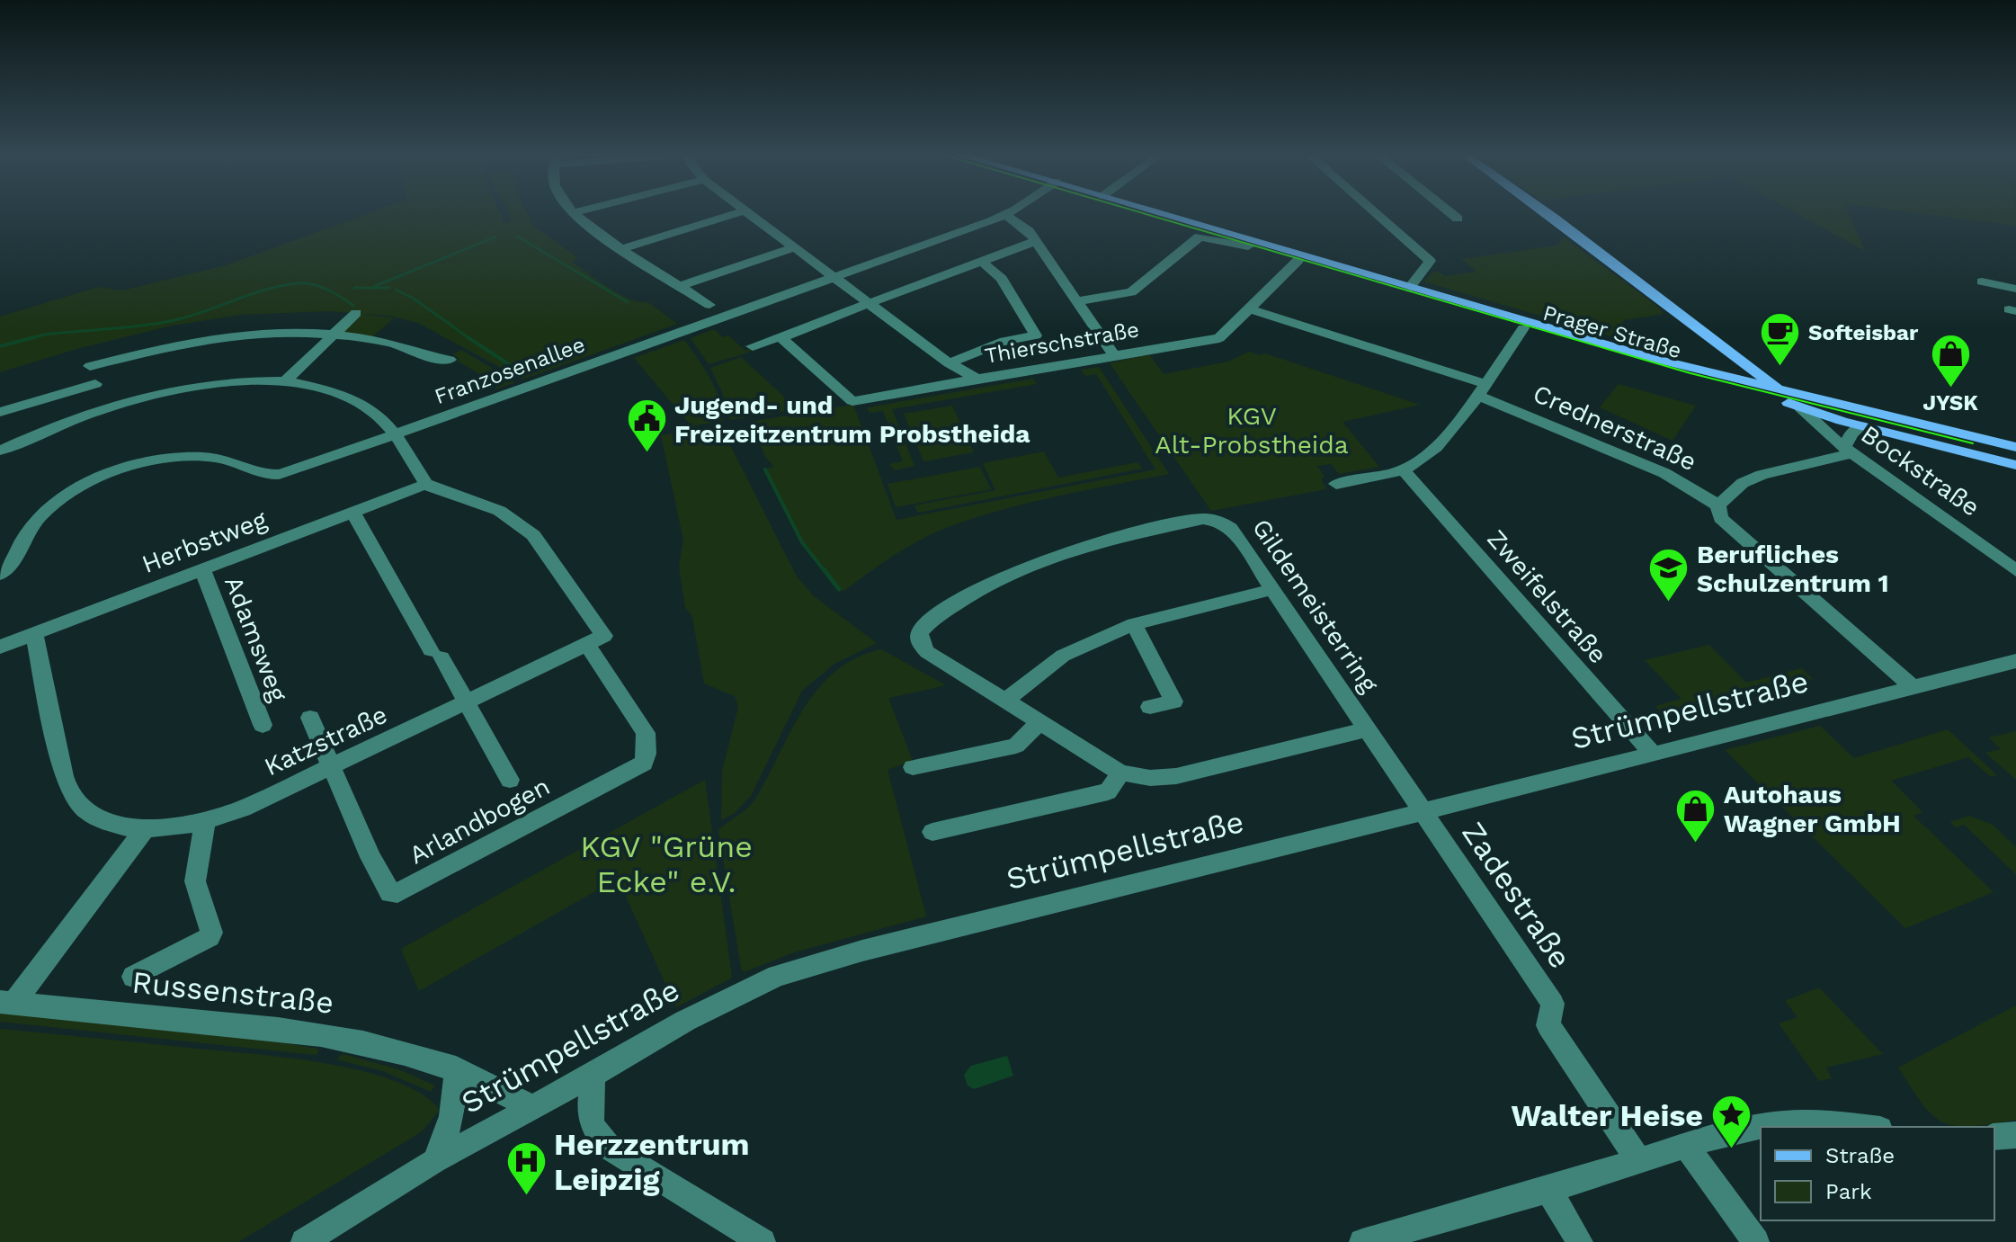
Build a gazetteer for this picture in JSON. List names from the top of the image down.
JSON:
{
  "streets": {
    "main road": ["Prager Straße"],
    "street": [
      "Thierschstraße",
      "Franzosenallee",
      "Crednerstraße",
      "Bockstraße",
      "Herbstweg",
      "Zweifelstraße",
      "Gildemeisterring",
      "Adamsweg",
      "Strümpellstraße",
      "Katzstraße",
      "Arlandbogen",
      "Zadestraße",
      "Russenstraße"
    ]
  },
  "crossings": [
    ["Prager Straße", "Thierschstraße"],
    ["Prager Straße", "Bockstraße"],
    ["Thierschstraße", "Franzosenallee"],
    ["Thierschstraße", "Crednerstraße"],
    ["Crednerstraße", "Strümpellstraße"],
    ["Herbstweg", "Adamsweg"],
    ["Herbstweg", "Katzstraße"],
    ["Zweifelstraße", "Strümpellstraße"],
    ["Gildemeisterring", "Strümpellstraße"],
    ["Gildemeisterring", "Zadestraße"],
    ["Strümpellstraße", "Zadestraße"],
    ["Strümpellstraße", "Russenstraße"],
    ["Katzstraße", "Arlandbogen"]
  ],
  "parks": ["KGV Alt-Probstheida", "KGV \"Grüne Ecke\" e.V."],
  "places": {
    "cafe": ["Softeisbar"],
    "shop": ["JYSK", "Autohaus Wagner GmbH"],
    "public building": ["Jugend- und Freizeitzentrum Probstheida"],
    "school or university": ["Berufliches Schulzentrum 1"],
    "place": ["Walter Heise"],
    "hospital": ["Herzzentrum Leipzig"]
  },
  "legend": ["Straße", "Park"]
}
